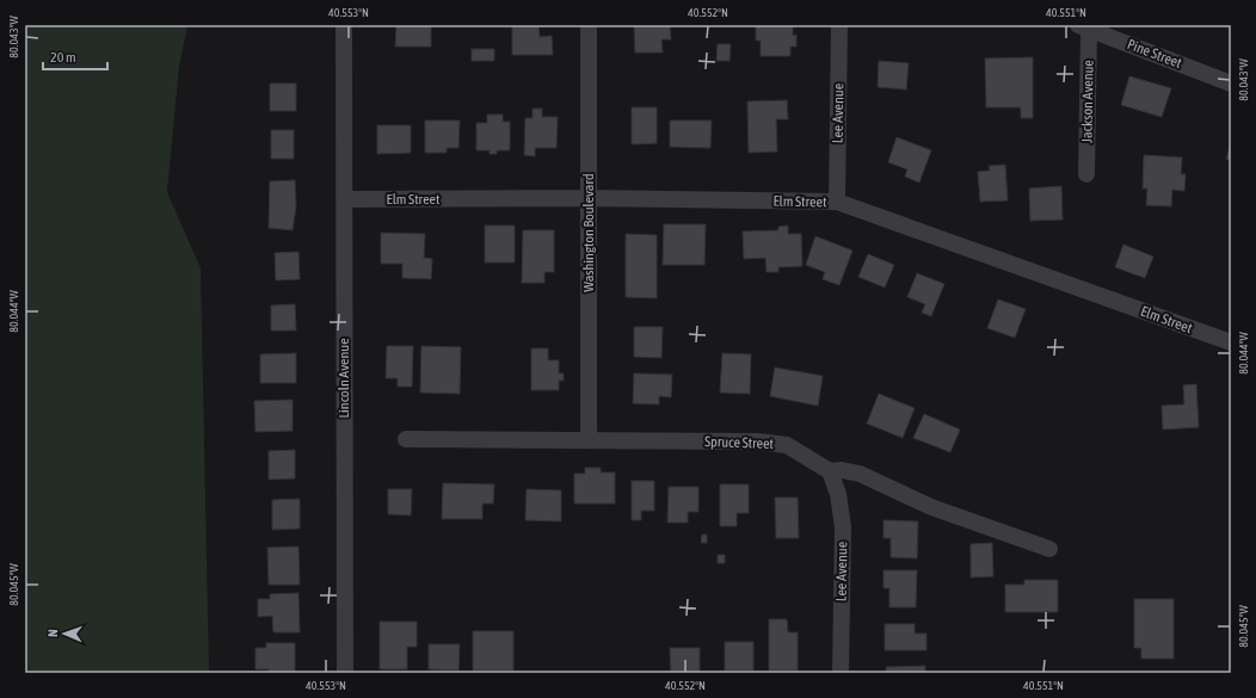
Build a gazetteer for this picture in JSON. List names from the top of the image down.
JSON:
{
  "streets": {
    "street": [
      "Pine Street",
      "Jackson Avenue",
      "Lee Avenue",
      "Elm Street",
      "Washington Boulevard",
      "Lincoln Avenue",
      "Spruce Street"
    ]
  },
  "crossings": [
    ["Pine Street", "Jackson Avenue"],
    ["Lee Avenue", "Elm Street"],
    ["Lee Avenue", "Spruce Street"],
    ["Elm Street", "Washington Boulevard"],
    ["Elm Street", "Lincoln Avenue"],
    ["Washington Boulevard", "Spruce Street"]
  ],
  "scale_bar": "20 m",
  "north": "left",
  "coordinates": [
    "40.553°N",
    "40.552°N",
    "40.551°N",
    "80.043°W",
    "80.044°W",
    "80.045°W"
  ]
}
